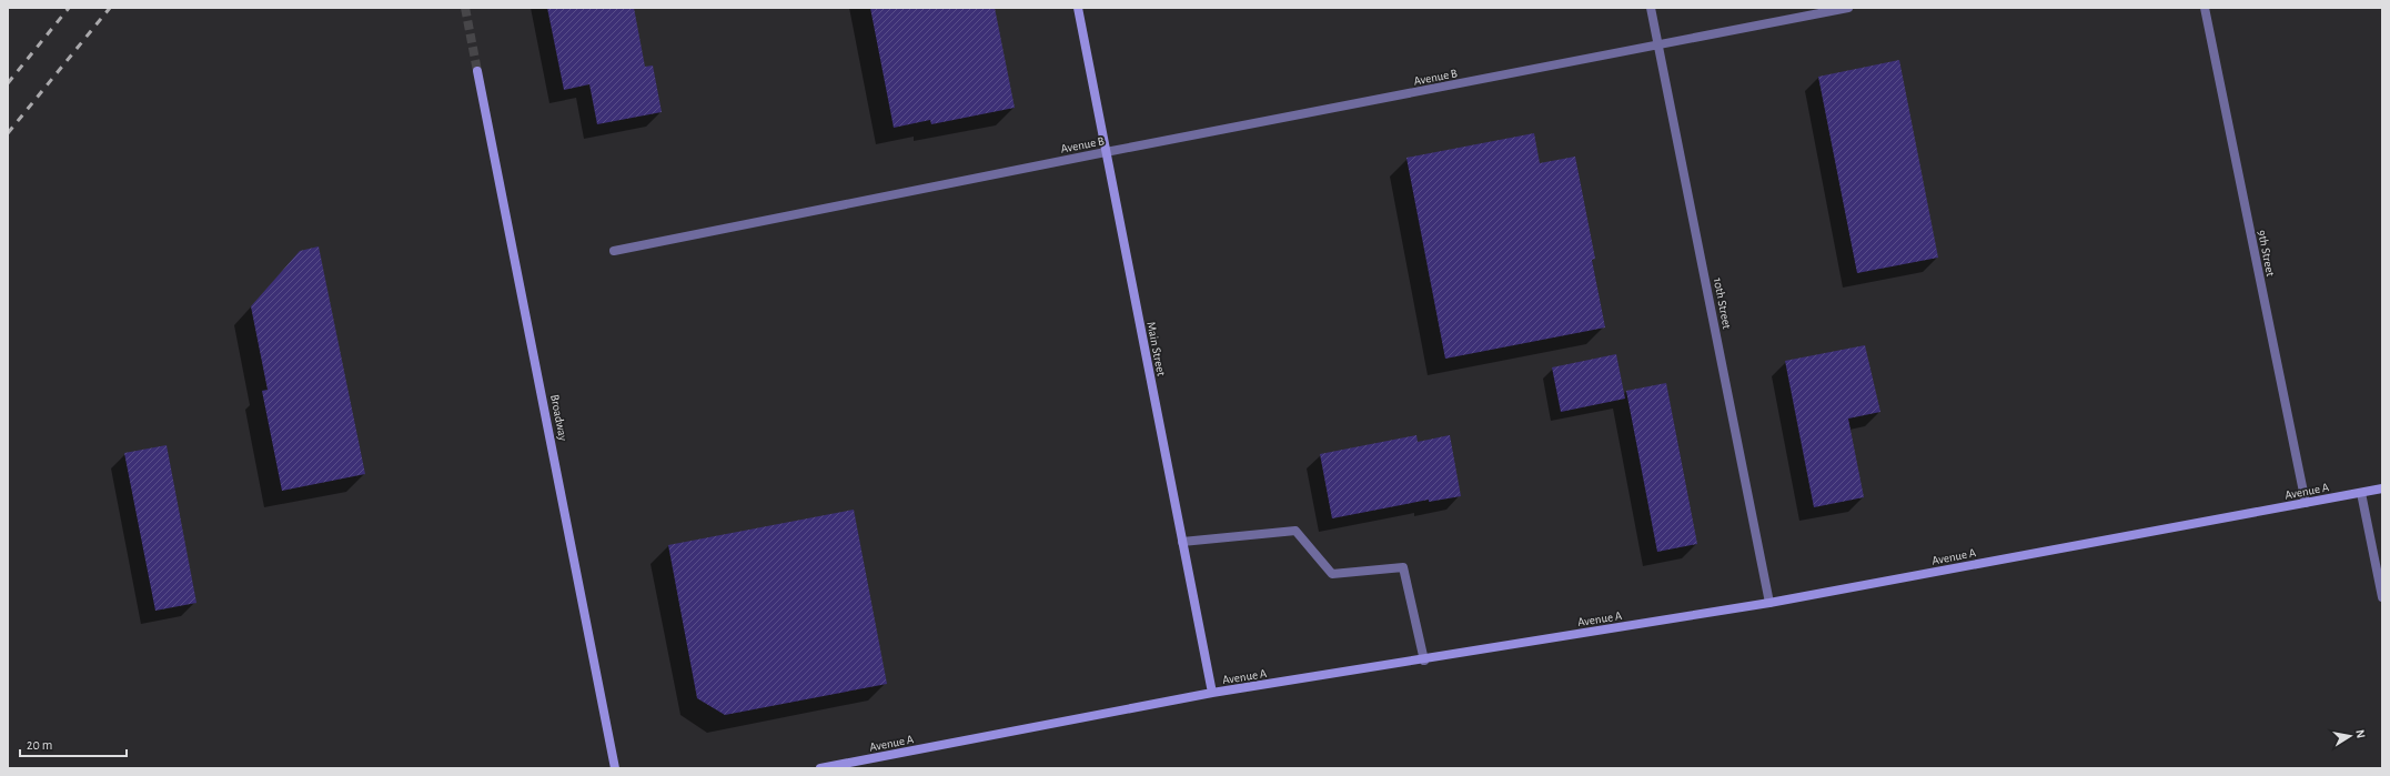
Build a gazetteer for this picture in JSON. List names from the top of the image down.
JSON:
{
  "streets": {
    "main road": ["Main Street", "Broadway", "Avenue A"],
    "street": ["Avenue B", "9th Street", "10th Street"]
  },
  "crossings": [
    ["Avenue B", "10th Street"],
    ["Avenue B", "Main Street"],
    ["9th Street", "Avenue A"],
    ["10th Street", "Avenue A"],
    ["Main Street", "Avenue A"]
  ],
  "scale_bar": "20 m",
  "north": "right"
}
